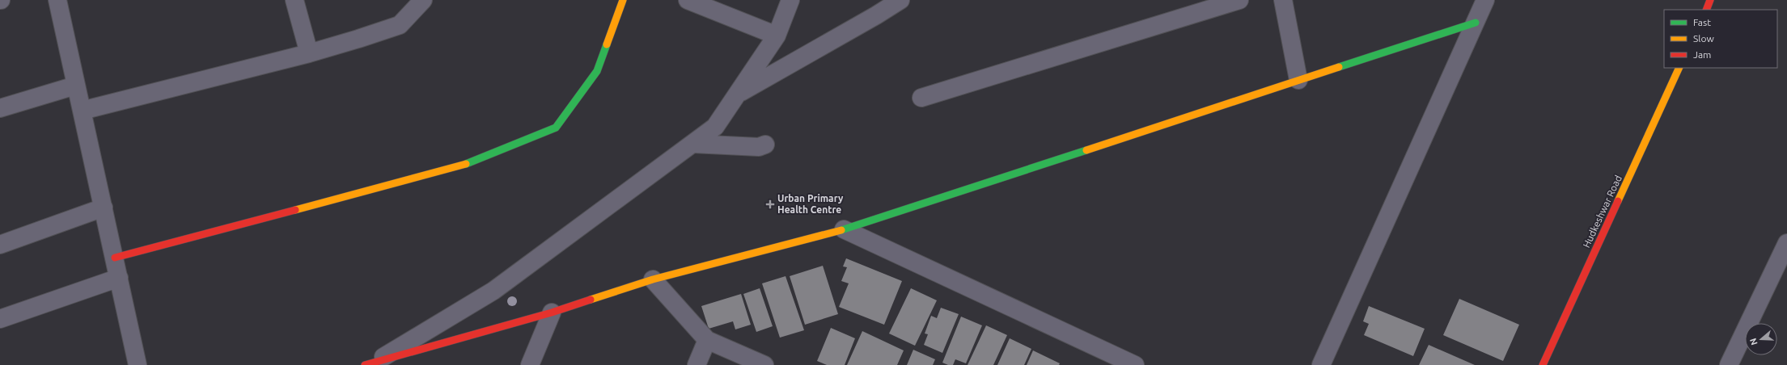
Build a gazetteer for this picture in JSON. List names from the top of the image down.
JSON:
{
  "streets": {
    "street": ["Hudkeshwar Road"]
  },
  "places": {
    "health": ["Urban Primary Health Centre"]
  },
  "legend": ["Fast", "Slow", "Jam"],
  "north": "left"
}
